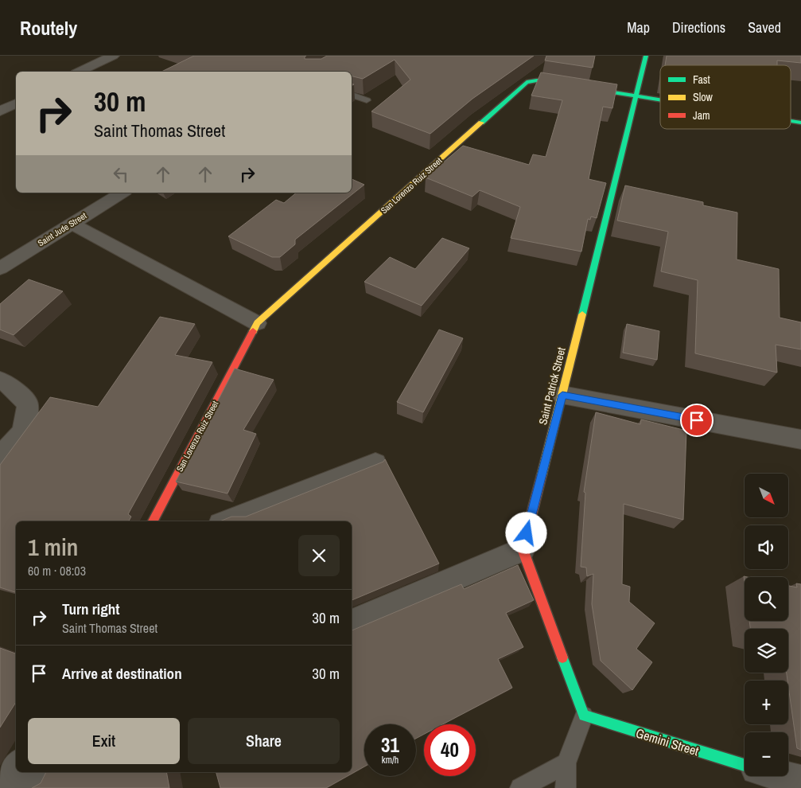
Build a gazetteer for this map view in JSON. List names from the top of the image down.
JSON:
{
  "streets": {
    "street": [
      "San Lorenzo Ruiz Street",
      "Saint Jude Street",
      "Saint Patrick Street",
      "Gemini Street"
    ]
  },
  "crossings": [
    ["San Lorenzo Ruiz Street", "Saint Patrick Street"]
  ],
  "legend": ["Fast", "Slow", "Jam"],
  "north": "bottom right",
  "page": {
    "header": "Routely",
    "nav": ["Map", "Directions", "Saved"],
    "turn": ["30 m", "Saint Thomas Street"],
    "map_buttons": ["+", "−"],
    "heading": ["1 min", "60 m · 08:03"],
    "list": [
      {
        "name": "Turn right",
        "note": "Saint Thomas Street",
        "value": "30 m"
      },
      {
        "name": "Arrive at destination",
        "value": "30 m"
      }
    ],
    "buttons": ["Exit", "Share"],
    "speed": "31 km/h",
    "limit": "40"
  }
}
